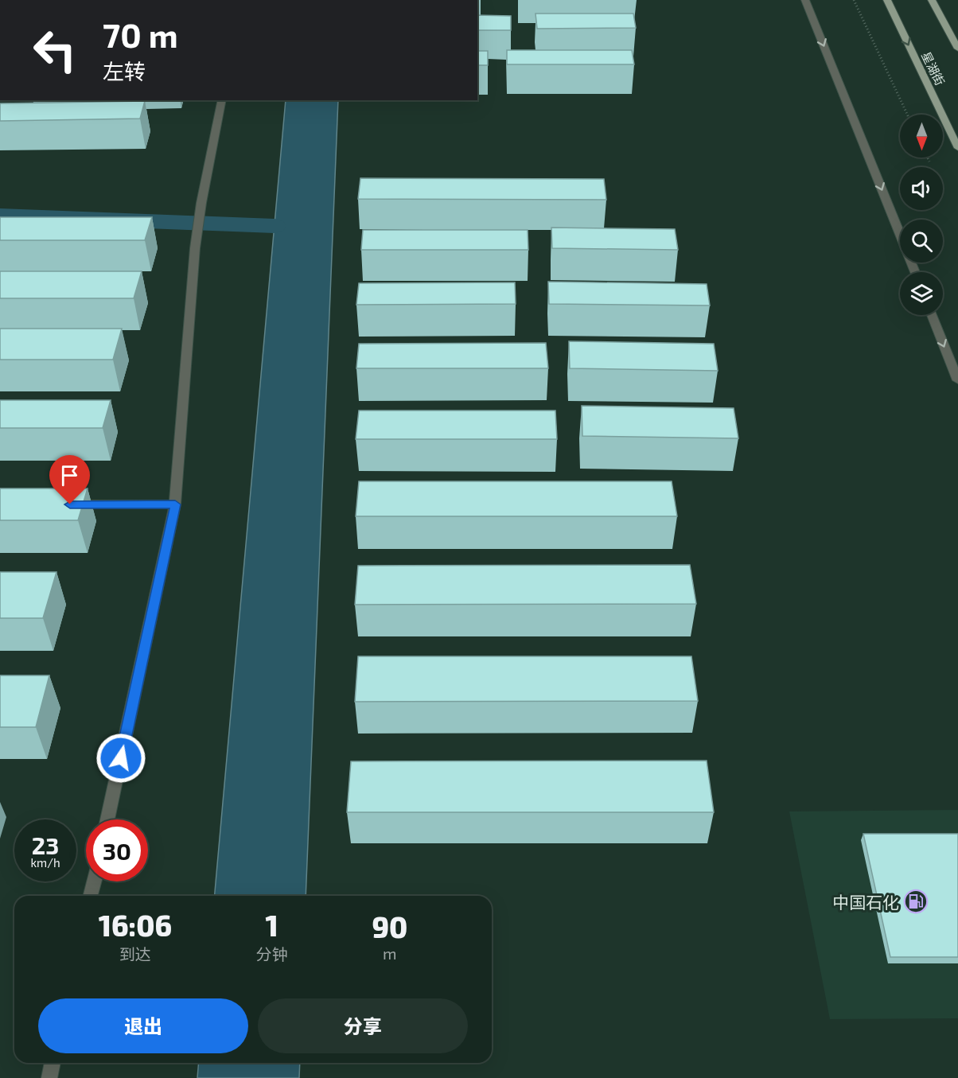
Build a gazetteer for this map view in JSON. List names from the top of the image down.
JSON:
{
  "streets": {
    "main road": ["星湖街"]
  },
  "places": {
    "fuel station": ["中国石化"]
  },
  "north": "bottom",
  "page": {
    "turn": ["70 m", "左转"],
    "speed": "23 km/h",
    "limit": "30",
    "eta": [
      "16:06",
      "到达",
      "1",
      "分钟",
      "90",
      "m"
    ],
    "buttons": ["退出", "分享"]
  }
}
